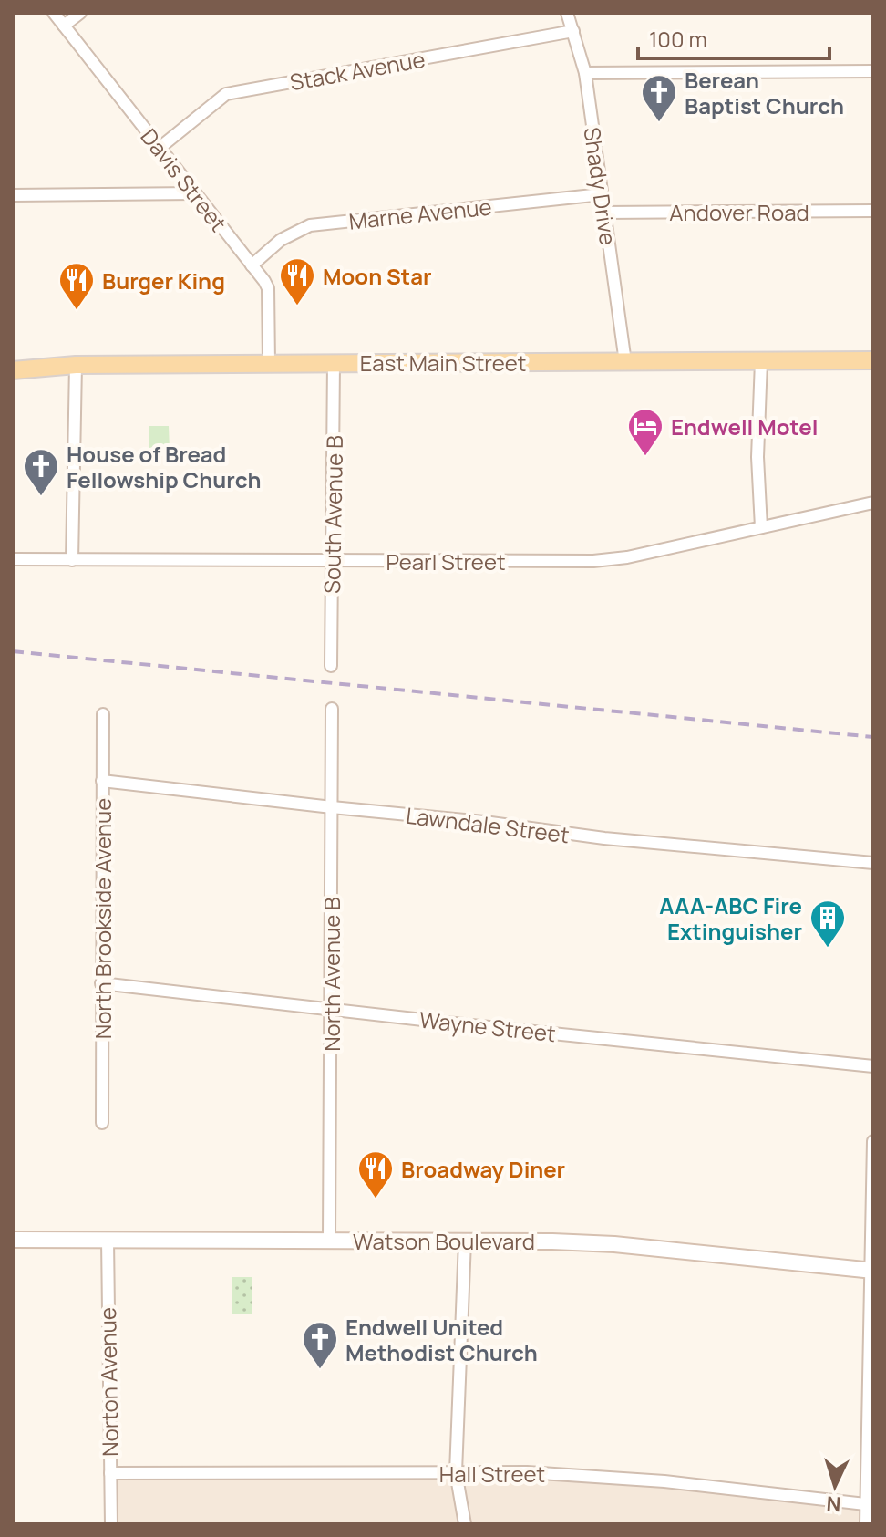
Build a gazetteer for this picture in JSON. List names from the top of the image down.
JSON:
{
  "streets": {
    "main road": ["East Main Street"],
    "street": [
      "Stack Avenue",
      "Davis Street",
      "Shady Drive",
      "Andover Road",
      "Marne Avenue",
      "South Avenue B",
      "Pearl Street",
      "Lawndale Street",
      "North Brookside Avenue",
      "North Avenue B",
      "Wayne Street",
      "Watson Boulevard",
      "Norton Avenue",
      "Hall Street"
    ]
  },
  "crossings": [
    ["Stack Avenue", "Davis Street"],
    ["Stack Avenue", "Shady Drive"],
    ["Davis Street", "Marne Avenue"],
    ["Davis Street", "East Main Street"],
    ["Shady Drive", "Andover Road"],
    ["Shady Drive", "Marne Avenue"],
    ["Shady Drive", "East Main Street"],
    ["East Main Street", "South Avenue B"],
    ["South Avenue B", "Pearl Street"],
    ["Lawndale Street", "North Brookside Avenue"],
    ["Lawndale Street", "North Avenue B"],
    ["North Brookside Avenue", "Wayne Street"],
    ["North Avenue B", "Wayne Street"],
    ["North Avenue B", "Watson Boulevard"],
    ["Watson Boulevard", "Norton Avenue"],
    ["Norton Avenue", "Hall Street"]
  ],
  "places": {
    "church": ["Berean Baptist Church", "House of Bread Fellowship Church", "Endwell United Methodist Church"],
    "restaurant": ["Moon Star", "Burger King", "Broadway Diner"],
    "hotel": ["Endwell Motel"],
    "building": ["AAA-ABC Fire Extinguisher"]
  },
  "scale_bar": "100 m",
  "north": "bottom"
}
